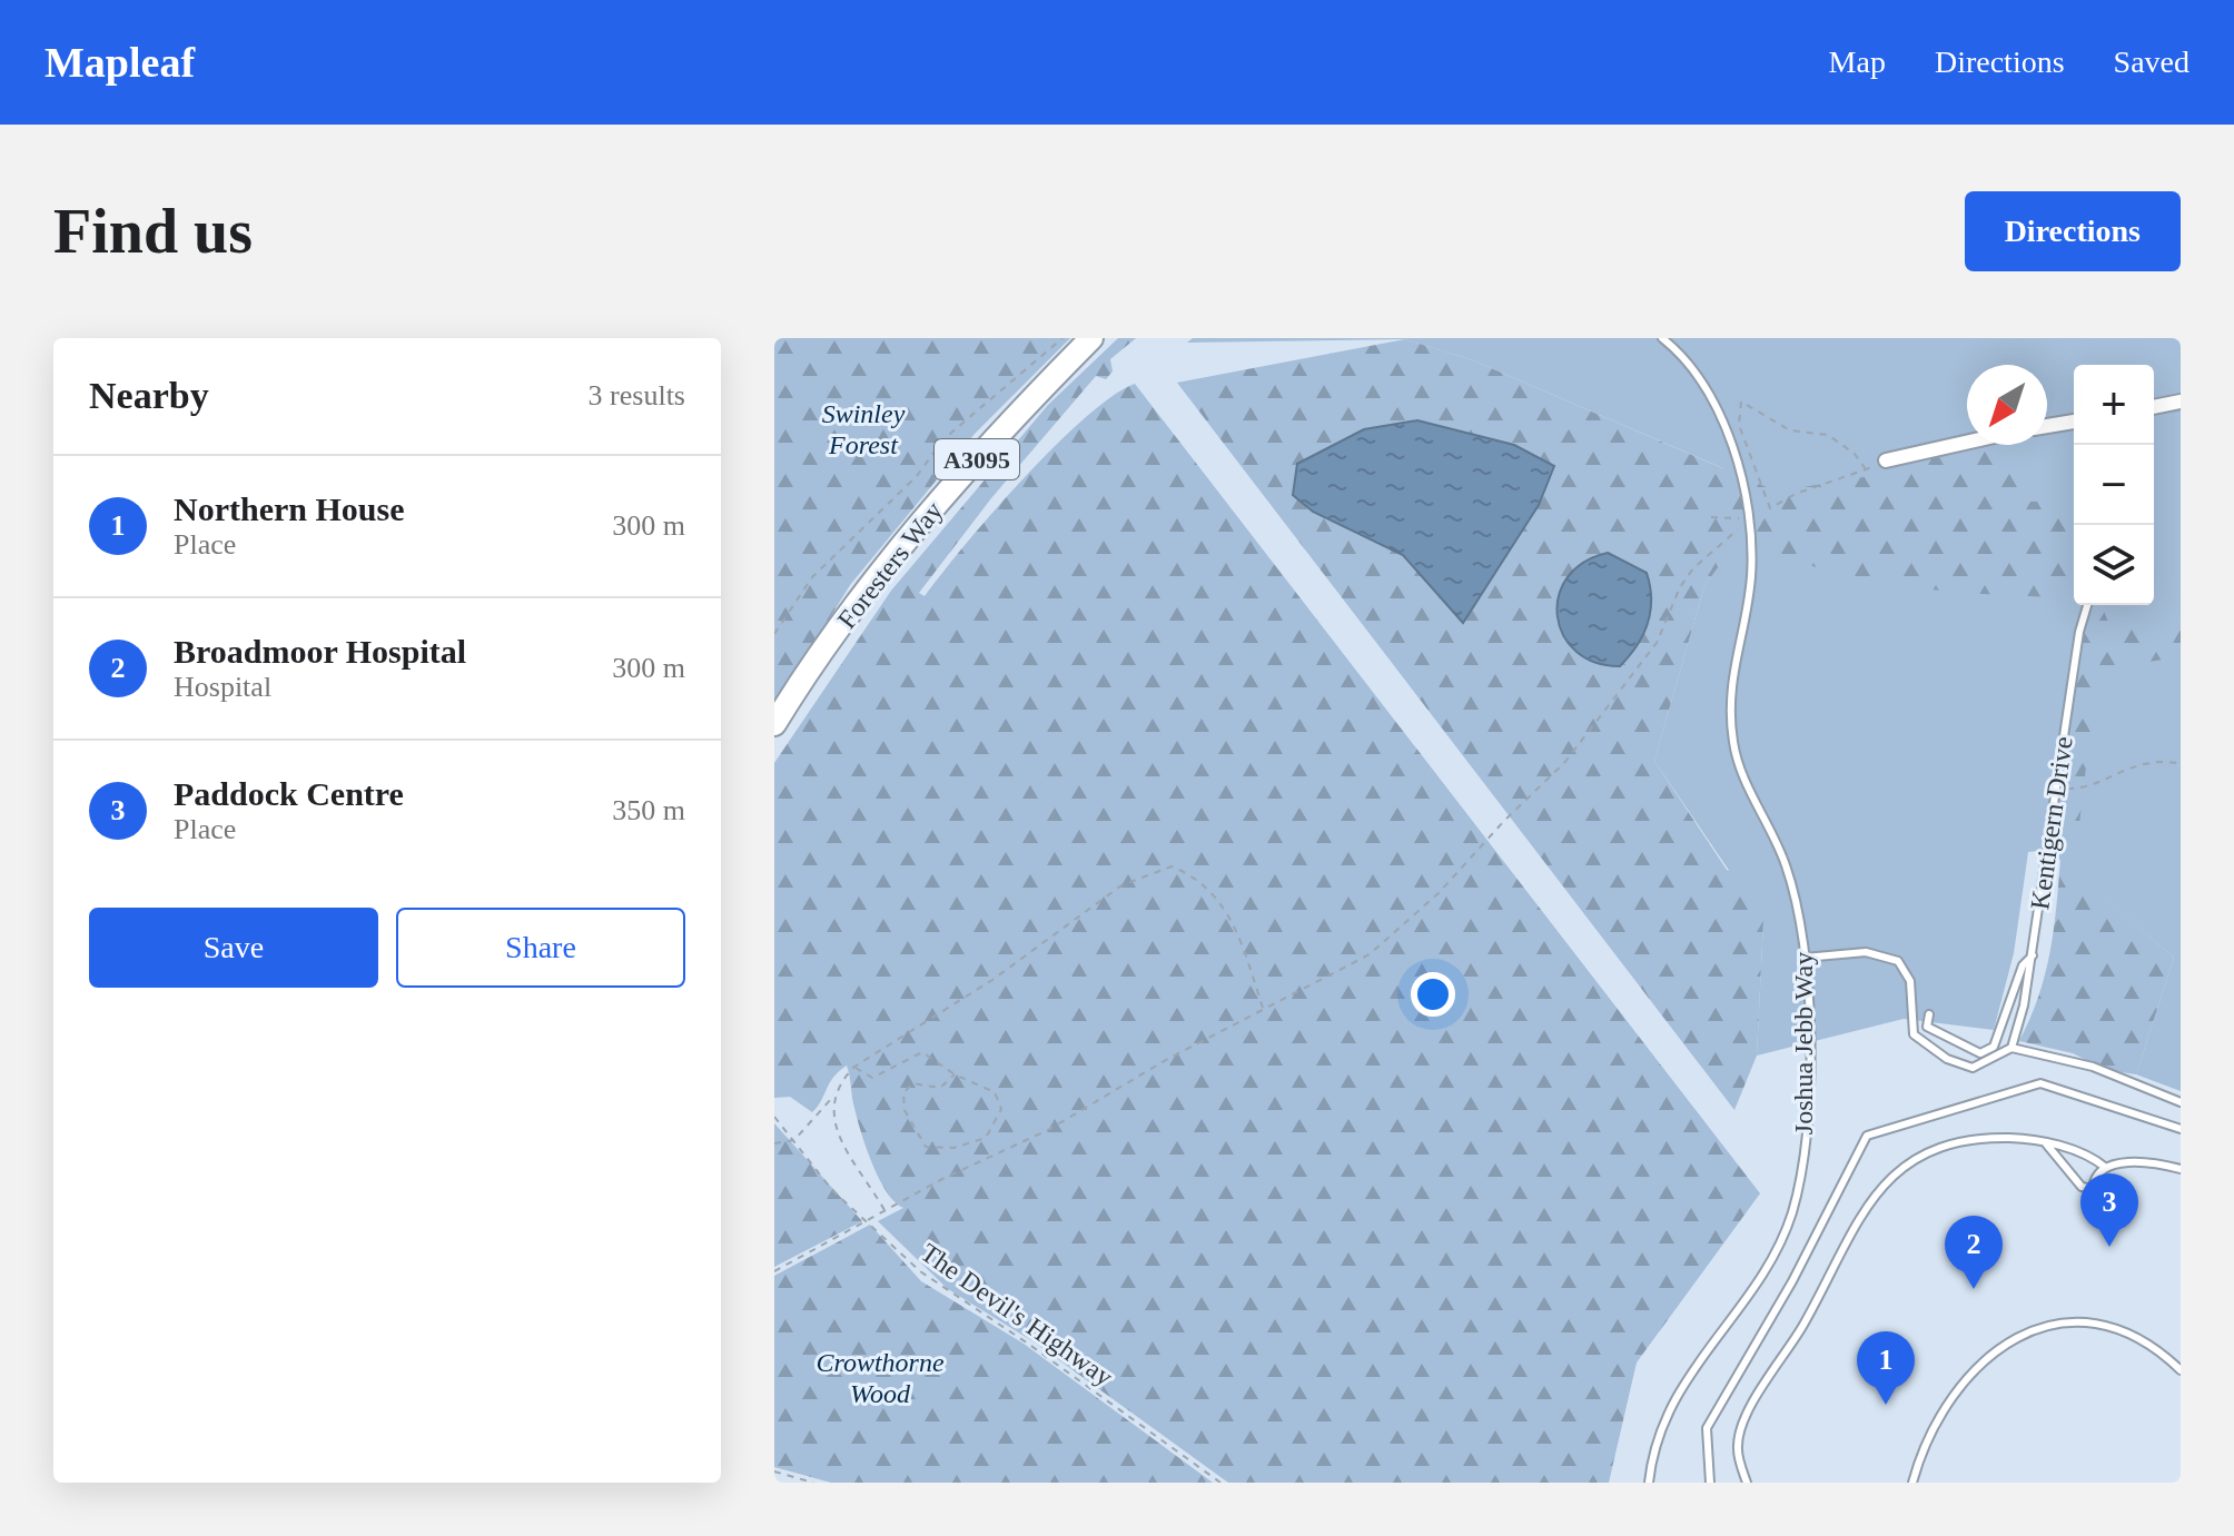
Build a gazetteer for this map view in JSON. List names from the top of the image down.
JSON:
{
  "streets": {
    "main road": ["A3095", "Foresters Way"],
    "lane": ["Kentigern Drive", "Joshua Jebb Way"],
    "path": ["The Devil's Highway"]
  },
  "parks": ["Swinley Forest", "Crowthorne Wood"],
  "north": "bottom left",
  "page": {
    "header": "Mapleaf",
    "nav": ["Map", "Directions", "Saved"],
    "buttons": [
      "Directions",
      ["Save", "Share"]
    ],
    "title": "Find us",
    "heading": ["Nearby", "3 results"],
    "map_buttons": ["+", "−"],
    "list": [
      {
        "mark": "1",
        "name": "Northern House",
        "note": "Place",
        "value": "300 m"
      },
      {
        "mark": "2",
        "name": "Broadmoor Hospital",
        "note": "Hospital",
        "value": "300 m"
      },
      {
        "mark": "3",
        "name": "Paddock Centre",
        "note": "Place",
        "value": "350 m"
      }
    ],
    "pins": ["3", "2", "1"]
  }
}
